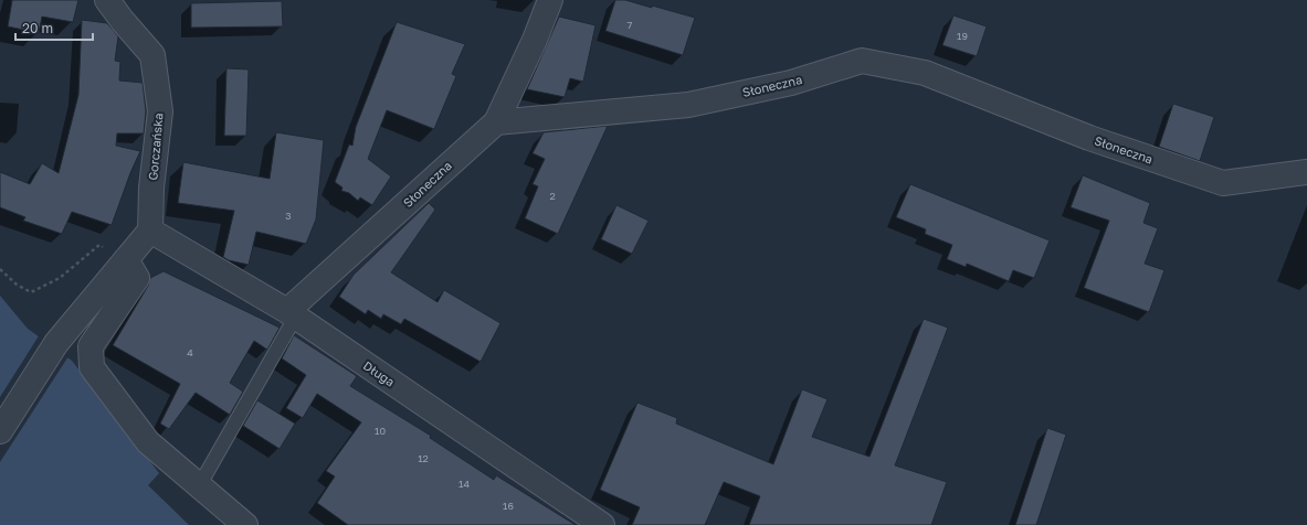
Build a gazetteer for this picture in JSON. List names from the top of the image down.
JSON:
{
  "streets": {
    "street": ["Słoneczna", "Gorczańska", "Długa"]
  },
  "crossings": [
    ["Słoneczna", "Długa"],
    ["Gorczańska", "Długa"]
  ],
  "house_numbers": [
    "7",
    "19",
    "2",
    "3",
    "4",
    "10",
    "12",
    "14",
    "16"
  ],
  "scale_bar": "20 m"
}
